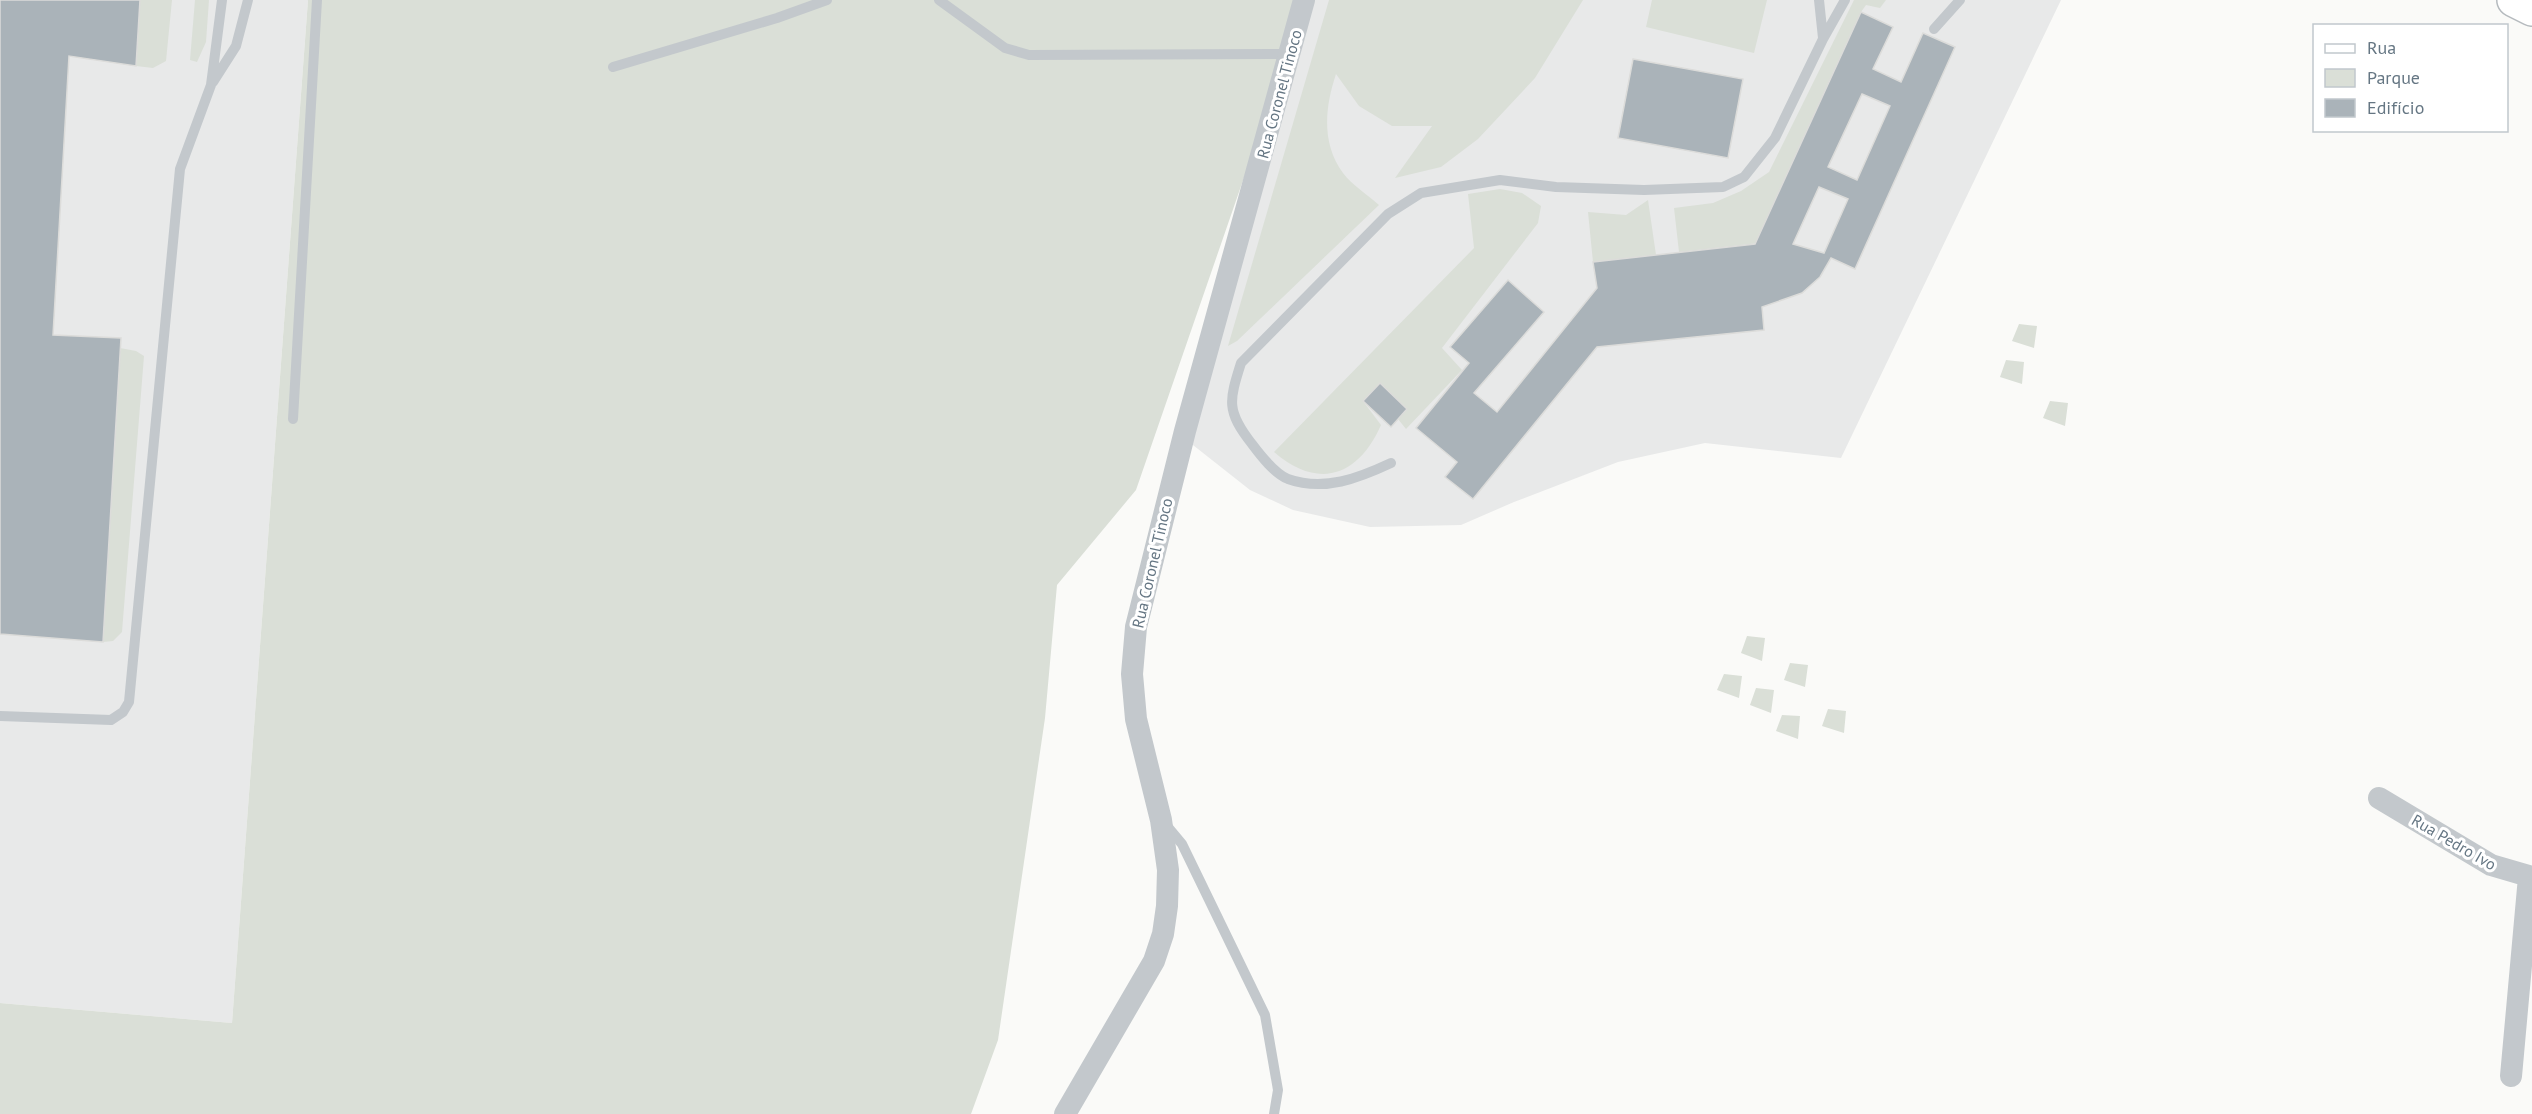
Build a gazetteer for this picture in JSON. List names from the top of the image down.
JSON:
{
  "streets": {
    "street": ["Rua Coronel Tinoco", "Rua Pedro Ivo"]
  },
  "legend": ["Rua", "Parque", "Edifício"]
}
